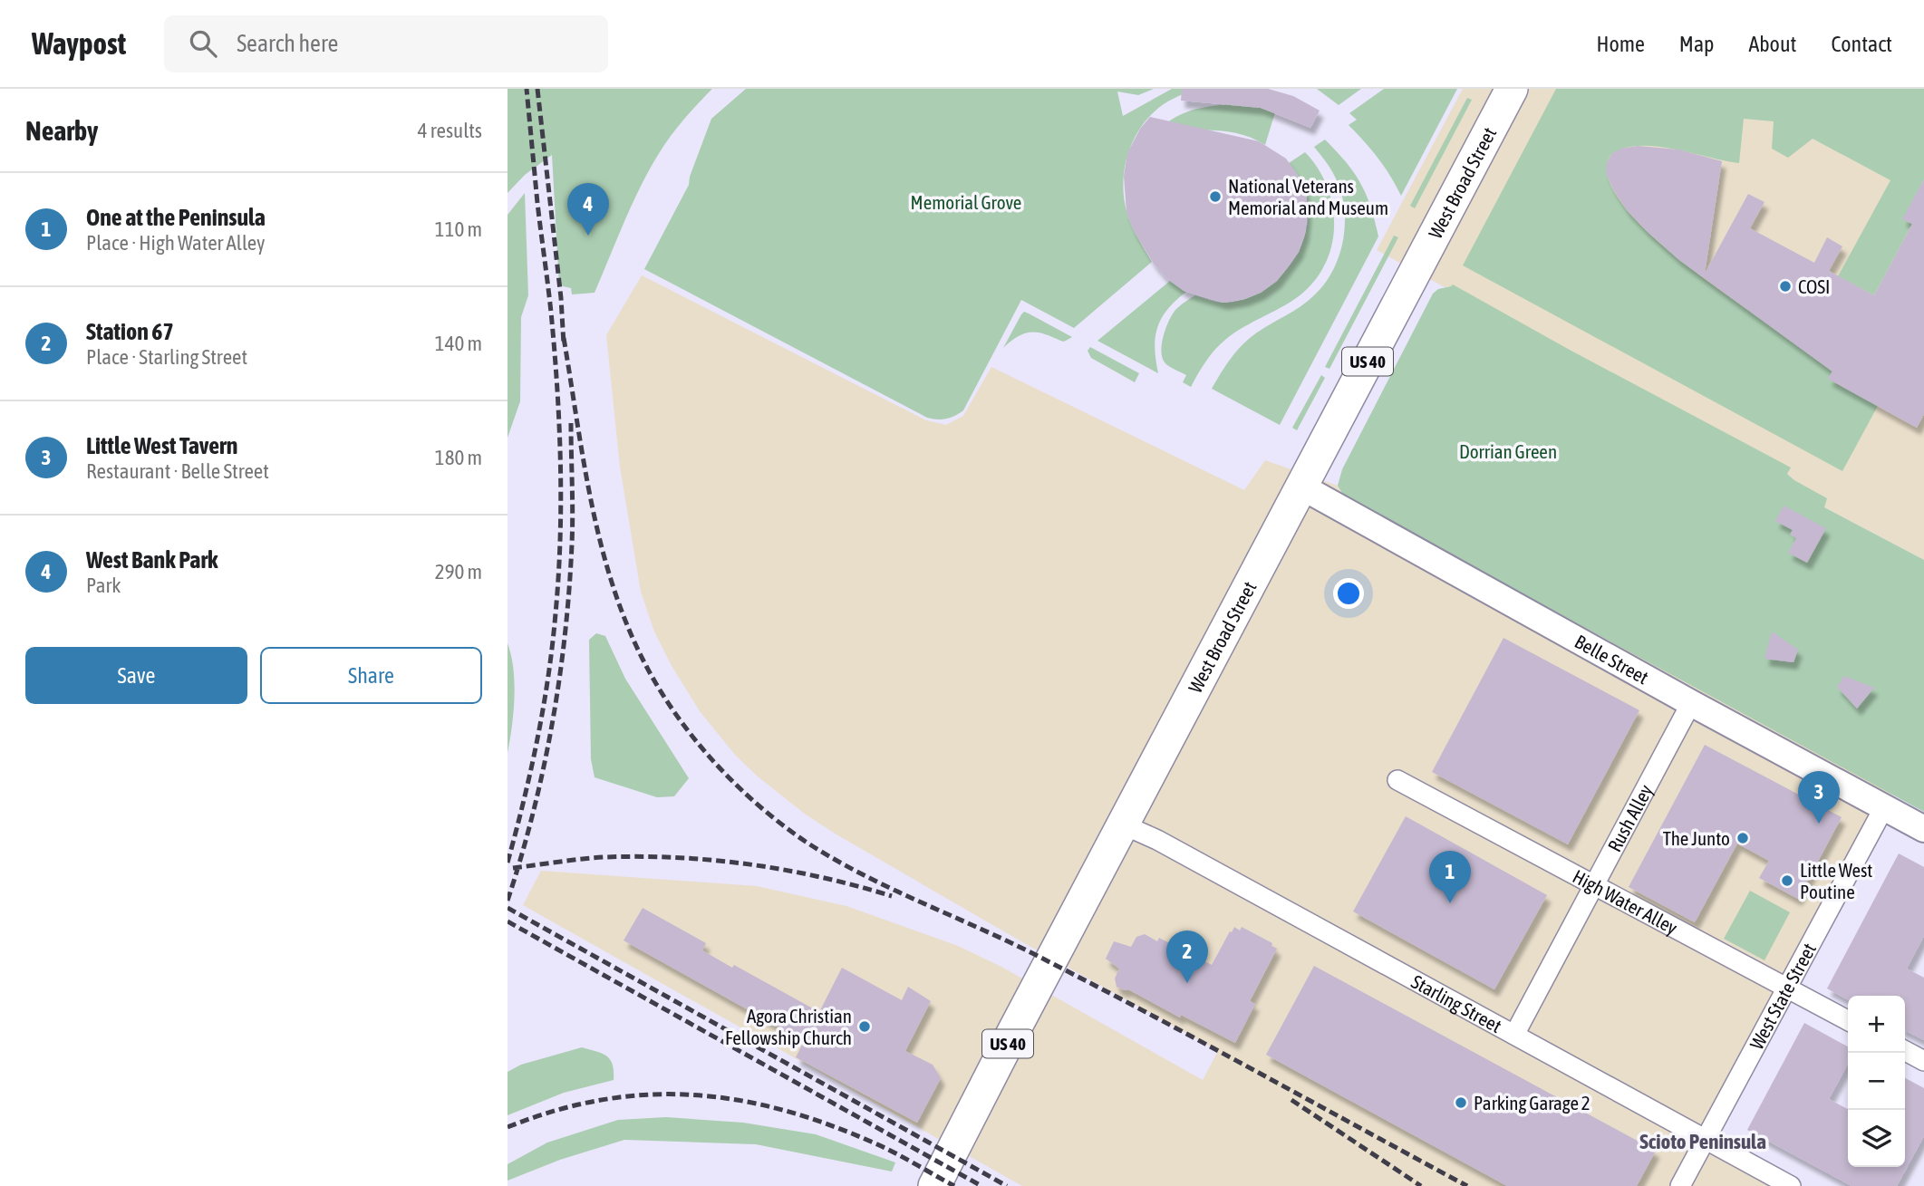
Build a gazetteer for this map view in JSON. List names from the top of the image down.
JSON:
{
  "streets": {
    "main road": ["West Broad Street", "US 40"],
    "street": [
      "Belle Street",
      "Rush Alley",
      "High Water Alley",
      "West State Street",
      "Starling Street"
    ]
  },
  "crossings": [
    ["West Broad Street", "Belle Street"],
    ["West Broad Street", "Starling Street"],
    ["Belle Street", "Rush Alley"],
    ["Belle Street", "West State Street"],
    ["Rush Alley", "High Water Alley"],
    ["Rush Alley", "Starling Street"],
    ["High Water Alley", "West State Street"],
    ["West State Street", "Starling Street"]
  ],
  "districts": ["Scioto Peninsula"],
  "parks": ["Memorial Grove", "Dorrian Green"],
  "places": [
    "National Veterans Memorial and Museum",
    "COSI",
    "The Junto",
    "Little West Poutine",
    "Agora Christian Fellowship Church",
    "Parking Garage 2"
  ],
  "page": {
    "header": "Waypost",
    "search": "Search here",
    "nav": [
      "Home",
      "Map",
      "About",
      "Contact"
    ],
    "heading": ["Nearby", "4 results"],
    "list": [
      {
        "mark": "1",
        "name": "One at the Peninsula",
        "note": "Place · High Water Alley",
        "value": "110 m"
      },
      {
        "mark": "2",
        "name": "Station 67",
        "note": "Place · Starling Street",
        "value": "140 m"
      },
      {
        "mark": "3",
        "name": "Little West Tavern",
        "note": "Restaurant · Belle Street",
        "value": "180 m"
      },
      {
        "mark": "4",
        "name": "West Bank Park",
        "note": "Park",
        "value": "290 m"
      }
    ],
    "pins": [
      "4",
      "3",
      "1",
      "2"
    ],
    "buttons": ["Save", "Share"],
    "map_buttons": ["+", "−"]
  }
}
